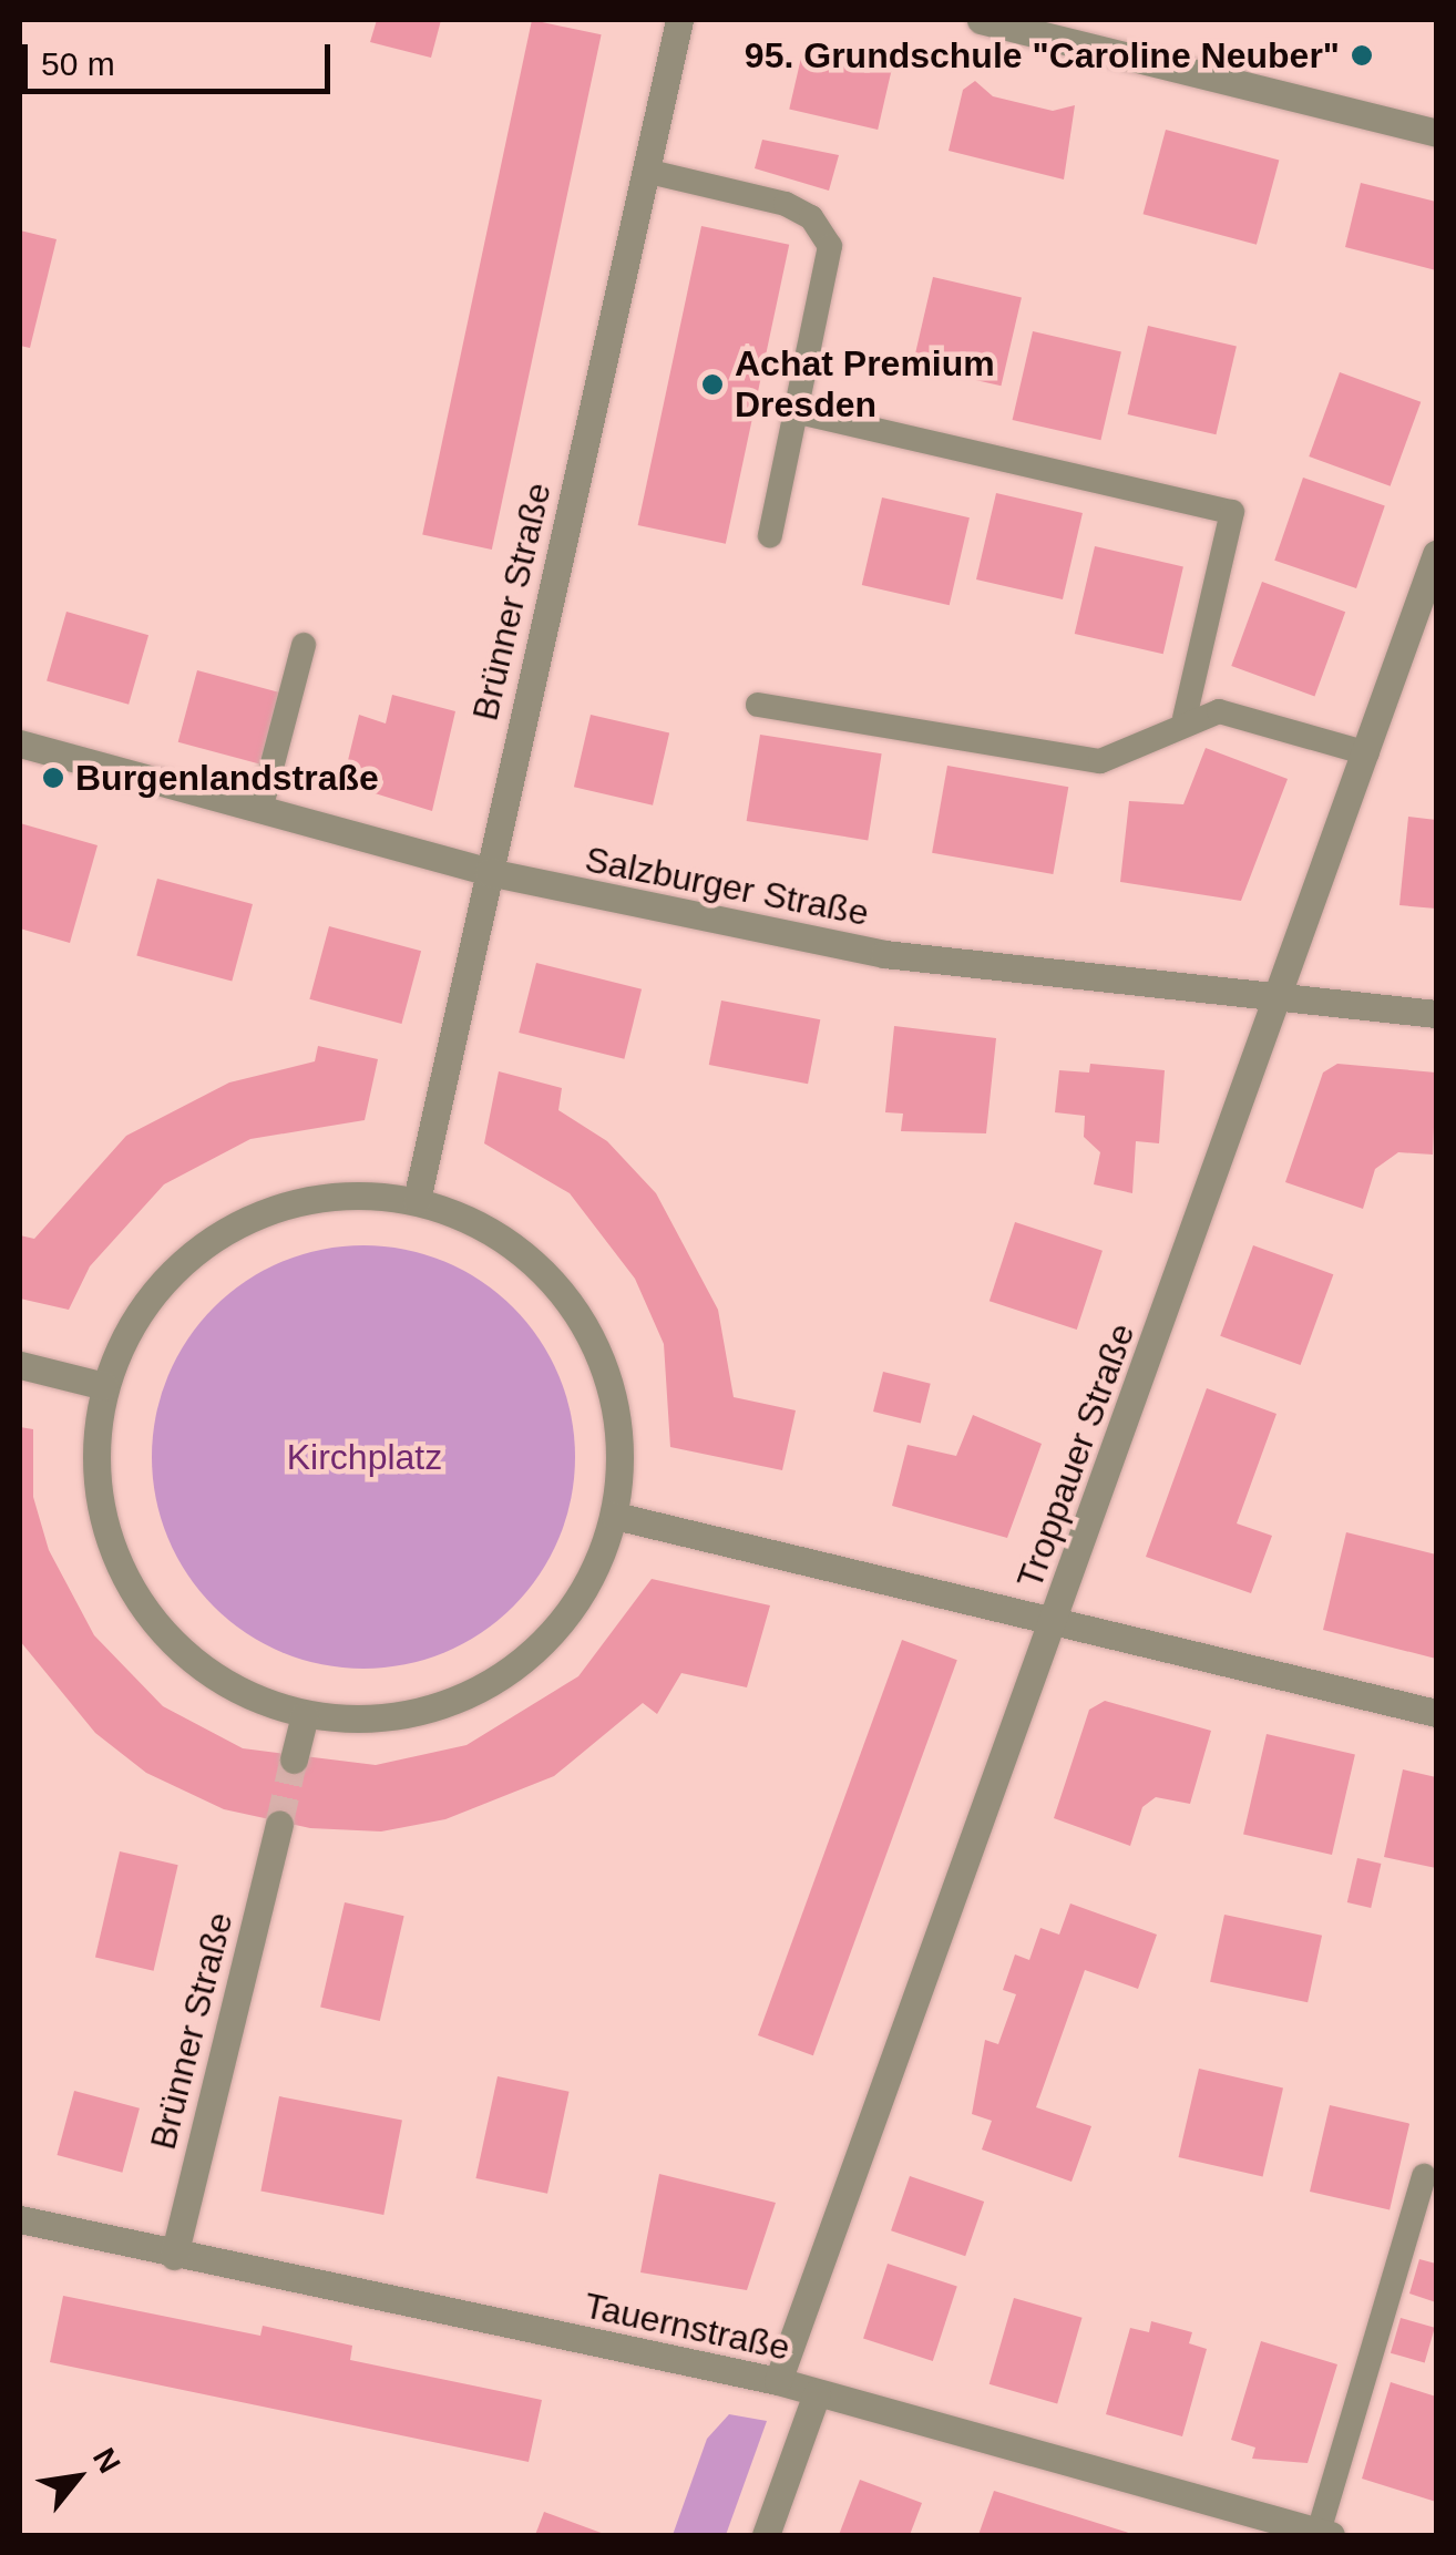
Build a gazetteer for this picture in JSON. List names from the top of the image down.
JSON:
{
  "streets": {
    "street": [
      "Brünner Straße",
      "Salzburger Straße",
      "Troppauer Straße",
      "Tauernstraße"
    ]
  },
  "crossings": [
    ["Brünner Straße", "Salzburger Straße"],
    ["Brünner Straße", "Tauernstraße"],
    ["Salzburger Straße", "Troppauer Straße"],
    ["Troppauer Straße", "Tauernstraße"]
  ],
  "parks": ["Kirchplatz"],
  "places": ["95. Grundschule \"Caroline Neuber\"", "Achat Premium Dresden", "Burgenlandstraße"],
  "scale_bar": "50 m",
  "north": "top right"
}
